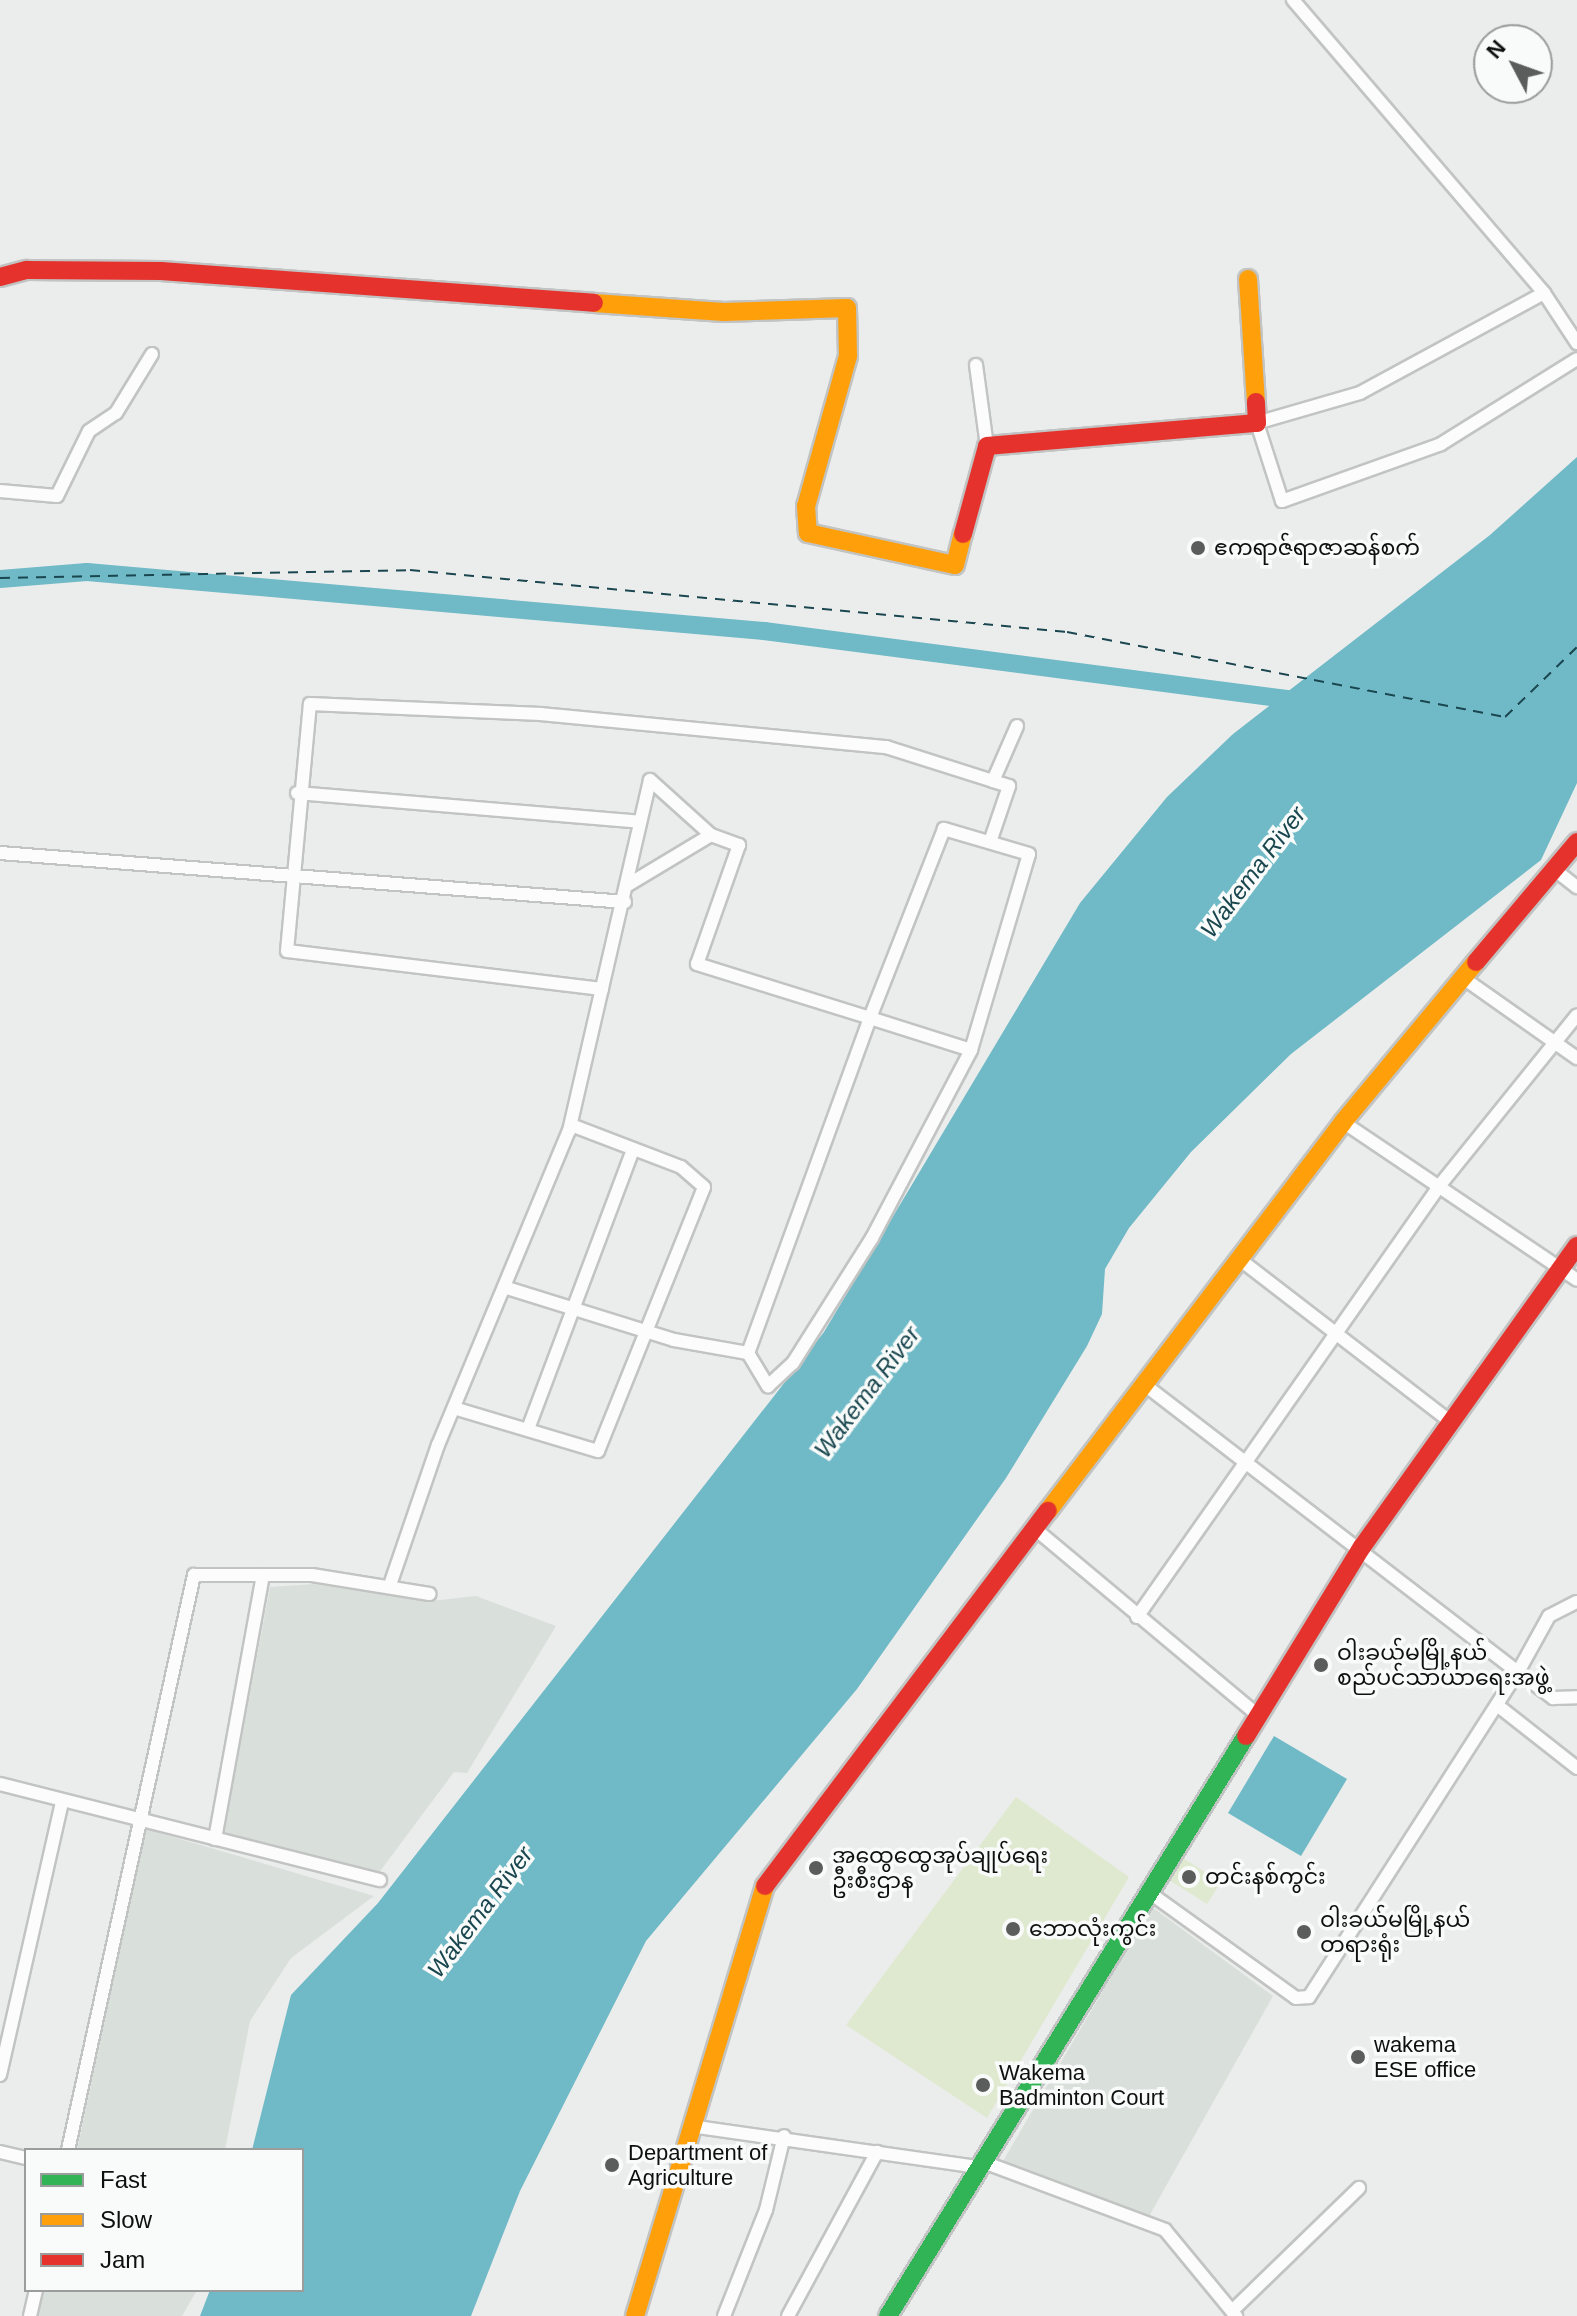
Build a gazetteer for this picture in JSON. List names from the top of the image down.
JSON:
{
  "water": ["Wakema River"],
  "places": [
    "ဧကရာဇ်ရာဇာဆန်စက်",
    "ဝါးခယ်မမြို့နယ် စည်ပင်သာယာရေးအဖွဲ့",
    "အထွေထွေအုပ်ချုပ်ရေး ဦးစီးဌာန",
    "တင်းနစ်ကွင်း",
    "ဘောလုံးကွင်း",
    "ဝါးခယ်မမြို့နယ် တရားရုံး",
    "wakema ESE office",
    "Wakema Badminton Court",
    "Department of Agriculture"
  ],
  "legend": ["Fast", "Slow", "Jam"],
  "north": "top left"
}
